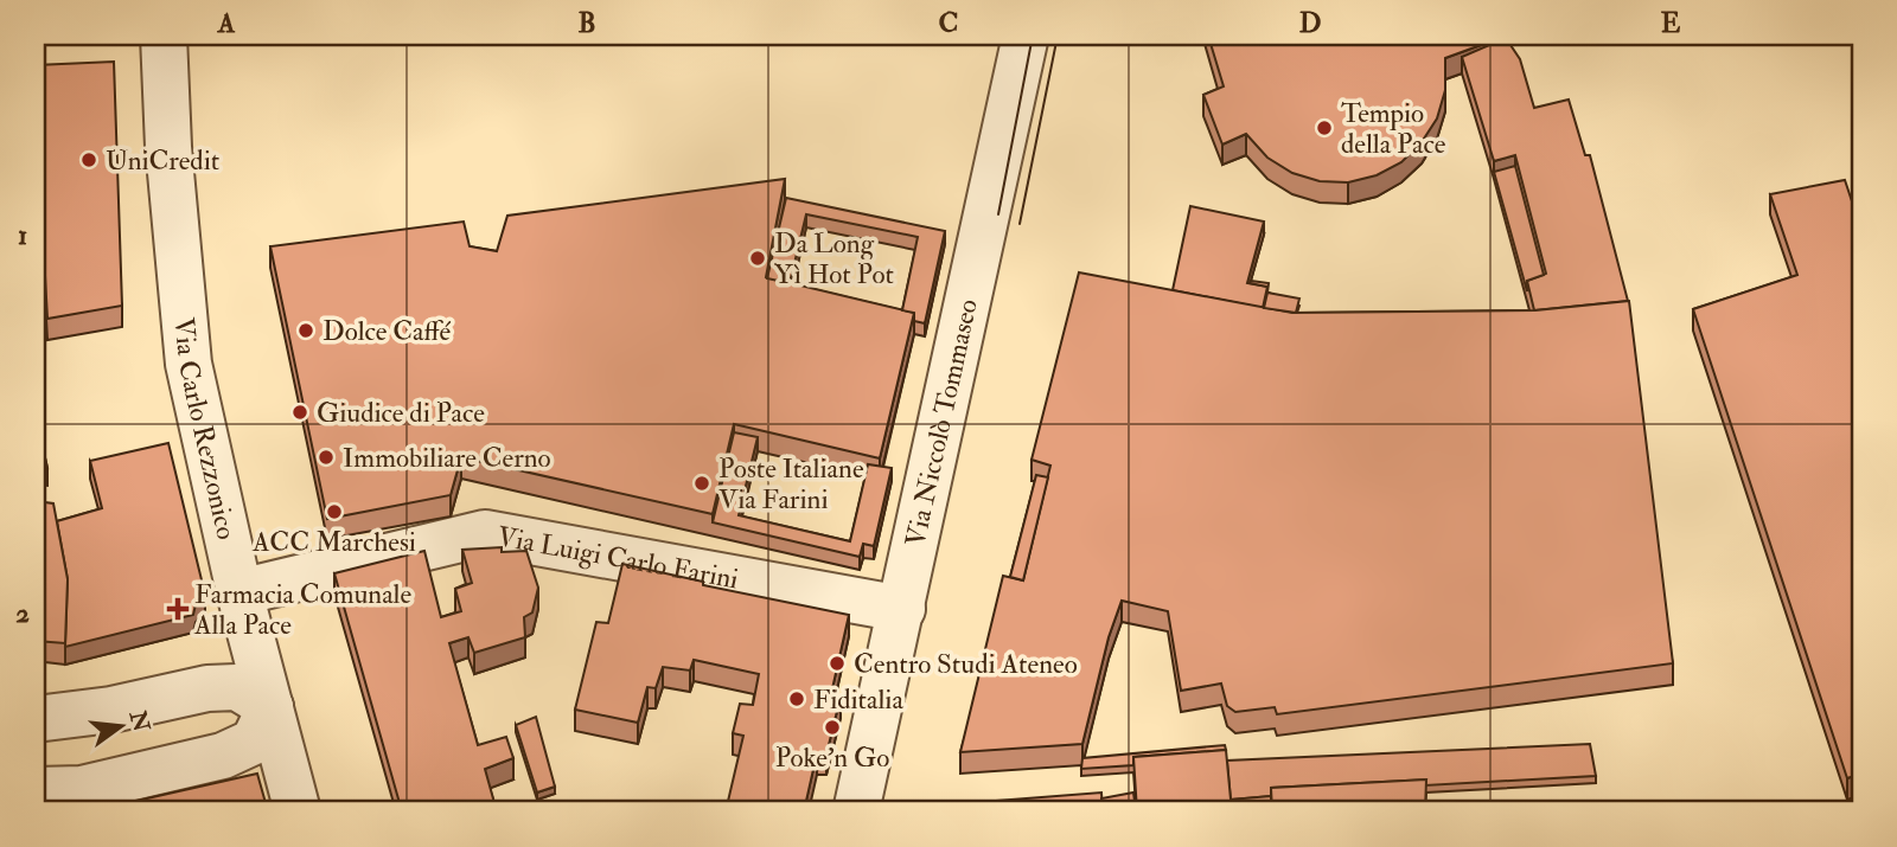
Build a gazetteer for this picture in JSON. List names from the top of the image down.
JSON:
{
  "streets": {
    "street": ["Via Niccolò Tommaseo", "Via Carlo Rezzonico", "Via Luigi Carlo Farini"]
  },
  "crossings": [
    ["Via Niccolò Tommaseo", "Via Luigi Carlo Farini"],
    ["Via Carlo Rezzonico", "Via Luigi Carlo Farini"]
  ],
  "places": {
    "other": [
      "Tempio della Pace",
      "UniCredit",
      "Da Long Yì Hot Pot",
      "Dolce Caffé",
      "Giudice di Pace",
      "Immobiliare Cerno",
      "Poste Italiane Via Farini",
      "ACC Marchesi",
      "Centro Studi Ateneo",
      "Fiditalia",
      "Poke'n Go"
    ],
    "health": ["Farmacia Comunale Alla Pace"]
  },
  "north": "right",
  "grid": {
    "columns": [
      "A",
      "B",
      "C",
      "D",
      "E"
    ],
    "rows": ["1", "2"]
  }
}
